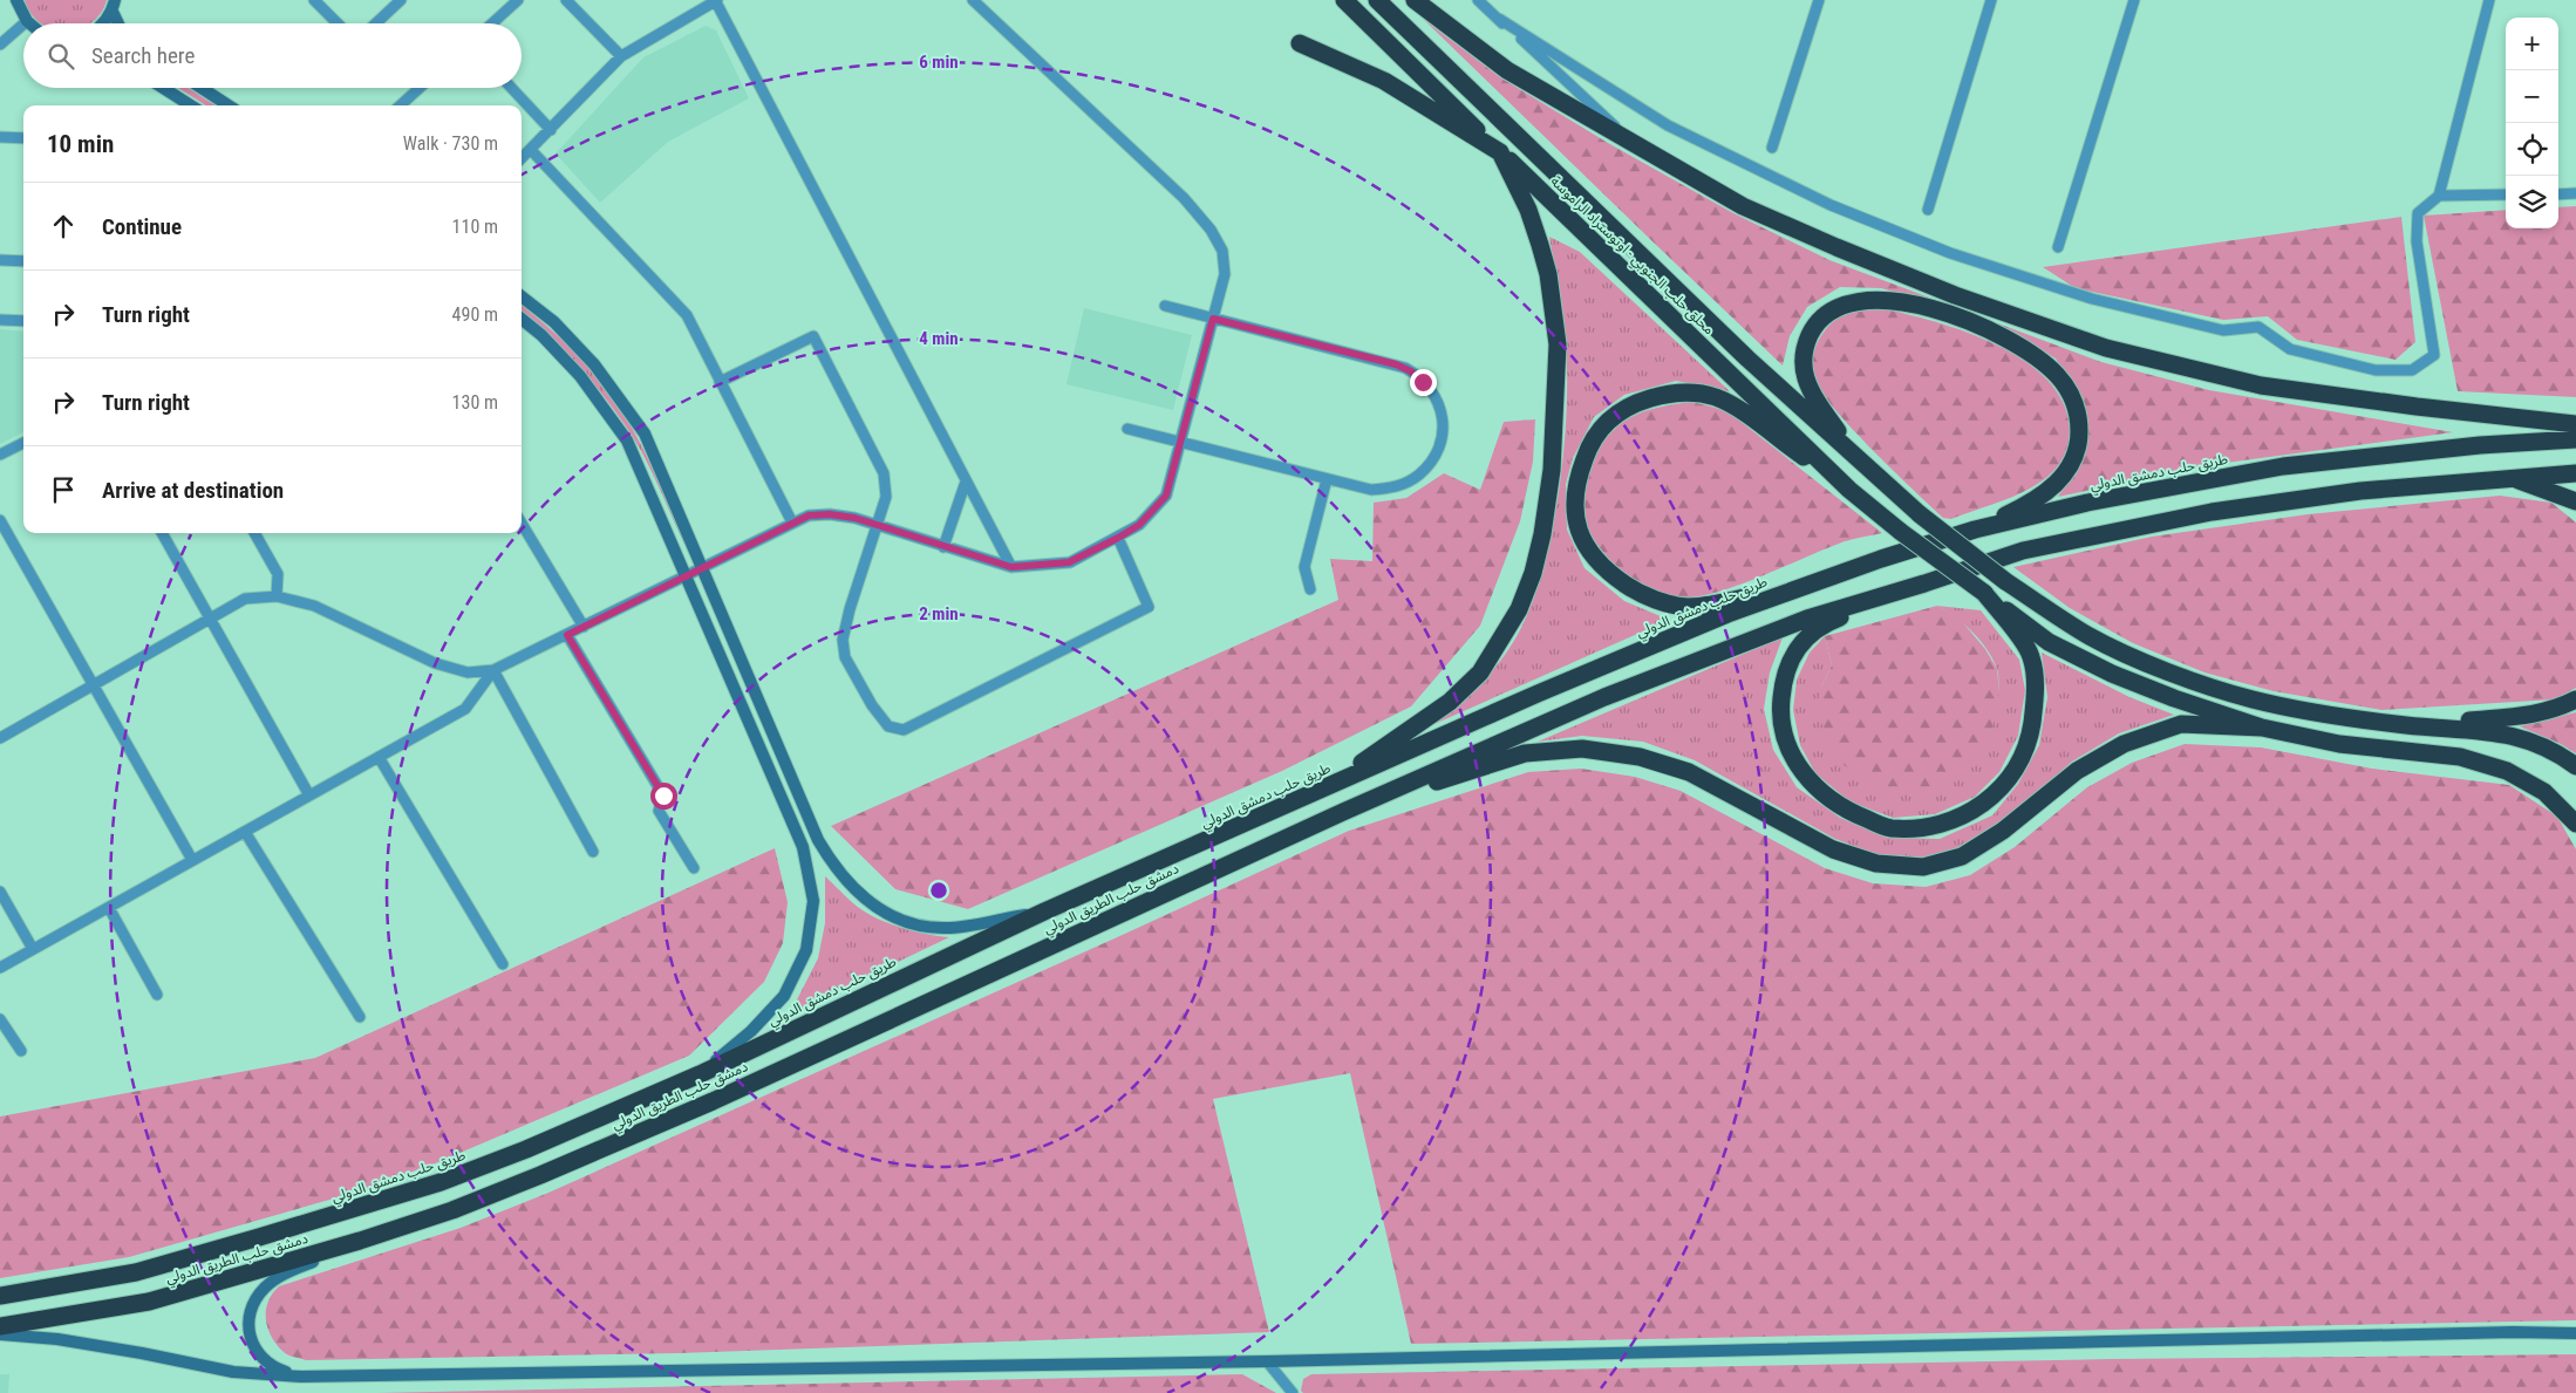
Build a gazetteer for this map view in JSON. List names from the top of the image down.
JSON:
{
  "streets": {
    "highway": ["محلق حلب الجنوبي - اوتوستراد الراموسة", "طريق حلب دمشق الدولي", "دمشق حلب الطريق الدولي"]
  },
  "page": {
    "map_buttons": ["+", "−"],
    "search": "Search here",
    "heading": ["10 min", "Walk · 730 m"],
    "list": [
      ["Continue", "110 m"],
      ["Turn right", "490 m"],
      ["Turn right", "130 m"],
      "Arrive at destination"
    ]
  },
  "rings": ["6 min", "4 min", "2 min"]
}
